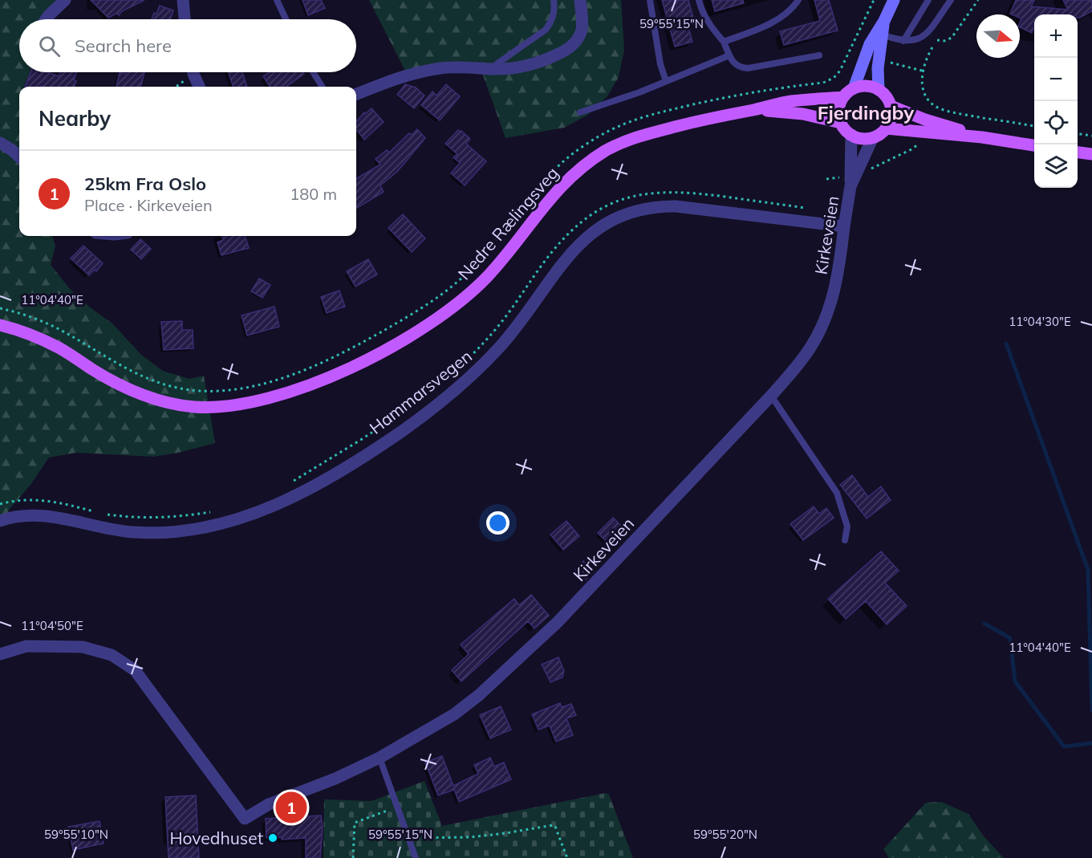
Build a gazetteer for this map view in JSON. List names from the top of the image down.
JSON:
{
  "streets": {
    "main road": ["Nedre Rælingsveg"],
    "street": ["Kirkeveien", "Hammarsvegen"]
  },
  "crossings": [
    ["Nedre Rælingsveg", "Kirkeveien"],
    ["Kirkeveien", "Hammarsvegen"]
  ],
  "districts": ["Fjerdingby"],
  "places": ["Hovedhuset"],
  "north": "right",
  "page": {
    "map_buttons": ["+", "−"],
    "search": "Search here",
    "heading": "Nearby",
    "list": [
      {
        "mark": "1",
        "name": "25km Fra Oslo",
        "note": "Place · Kirkeveien",
        "value": "180 m"
      }
    ],
    "pins": "1"
  },
  "coordinates": [
    "59°55'15\"N",
    "11°04'40\"E",
    "11°04'30\"E",
    "11°04'50\"E",
    "59°55'10\"N",
    "59°55'20\"N"
  ]
}
